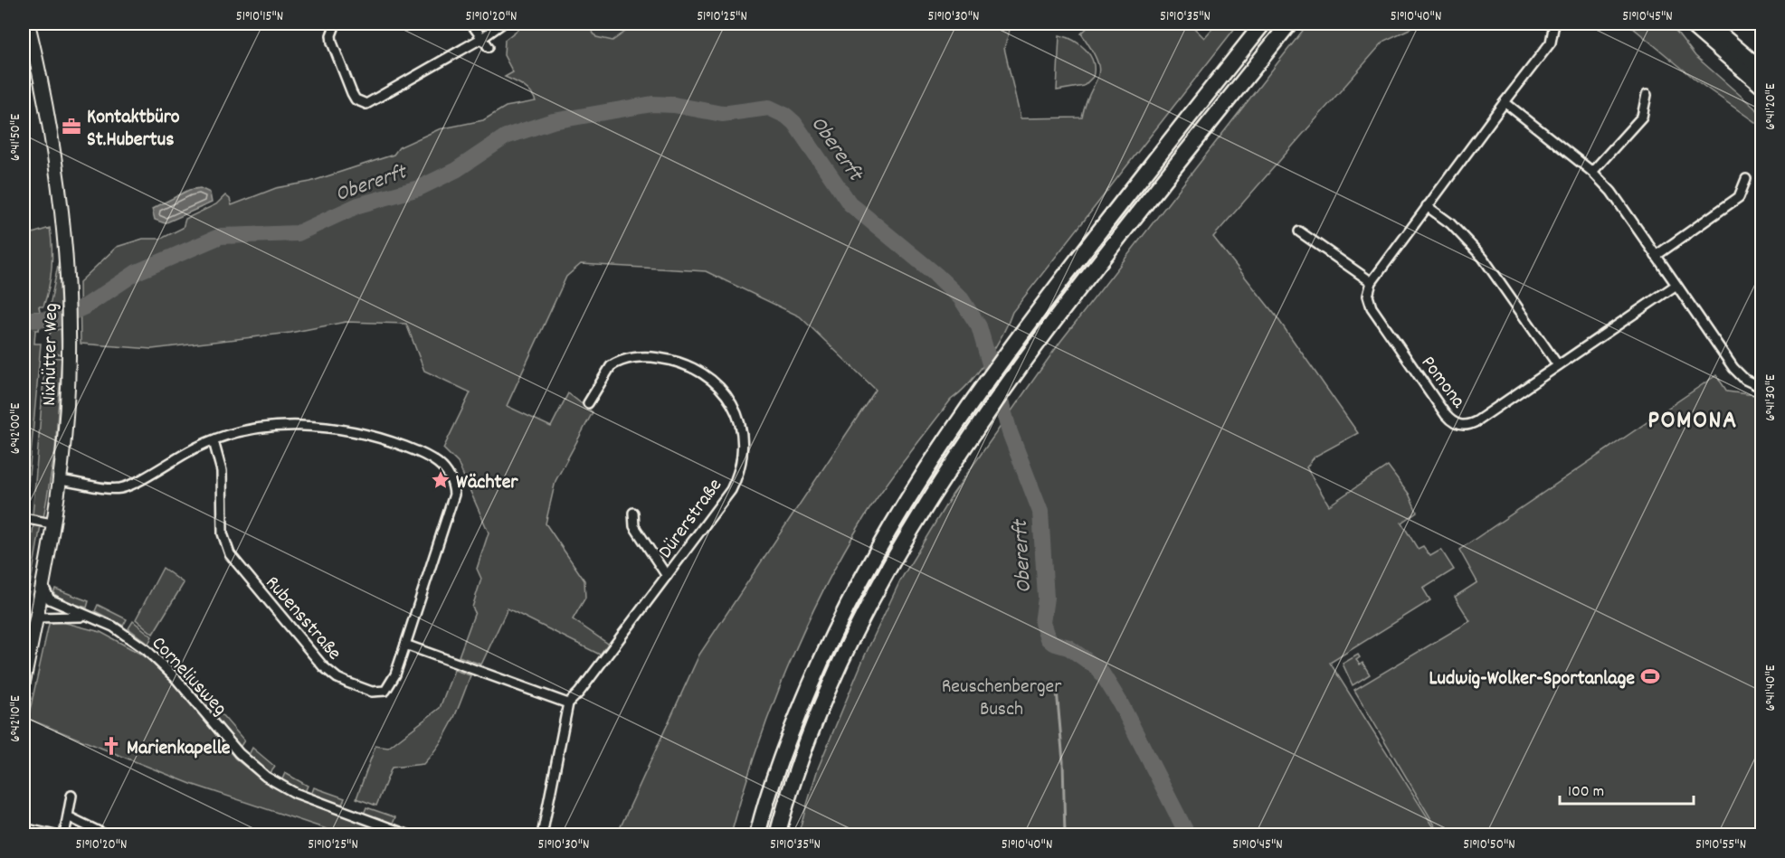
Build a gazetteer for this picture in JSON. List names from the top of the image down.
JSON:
{
  "streets": {
    "main road": ["Nixhütter Weg"],
    "street": [
      "Pomona",
      "Dürerstraße",
      "Rubensstraße",
      "Corneliusweg"
    ]
  },
  "crossings": [
    ["Nixhütter Weg", "Rubensstraße"],
    ["Nixhütter Weg", "Corneliusweg"]
  ],
  "districts": ["POMONA"],
  "water": ["Obererft"],
  "parks": ["Reuschenberger Busch"],
  "places": {
    "office": ["Kontaktbüro St.Hubertus"],
    "place": ["Wächter"],
    "sports": ["Ludwig-Wolker-Sportanlage"],
    "church": ["Marienkapelle"]
  },
  "scale_bar": "100 m",
  "coordinates": [
    "51°10'15\"N",
    "51°10'20\"N",
    "51°10'25\"N",
    "51°10'30\"N",
    "51°10'35\"N",
    "51°10'40\"N",
    "51°10'45\"N",
    "6°41'20\"E",
    "6°41'50\"E",
    "6°41'30\"E",
    "6°42'00\"E",
    "6°41'40\"E",
    "6°42'10\"E",
    "51°10'50\"N",
    "51°10'55\"N"
  ]
}
